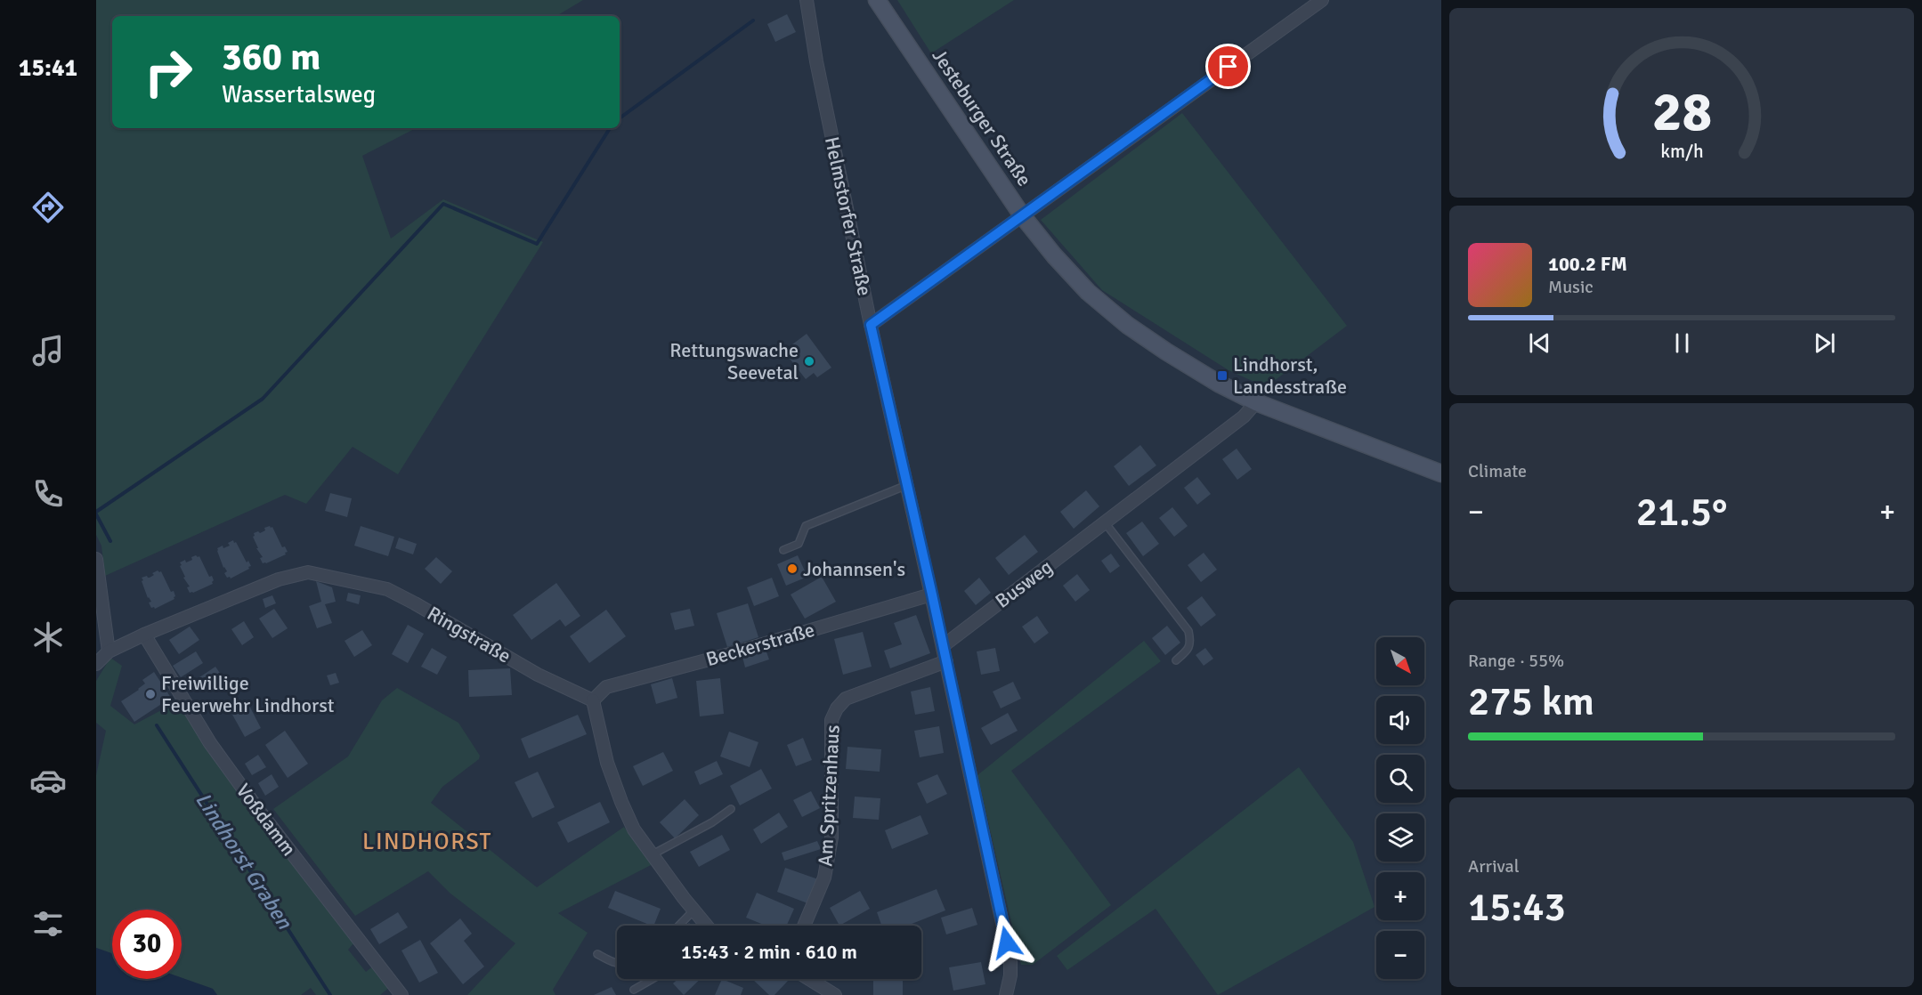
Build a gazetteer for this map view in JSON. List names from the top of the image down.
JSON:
{
  "streets": {
    "main road": ["Jesteburger Straße"],
    "street": [
      "Helmstorfer Straße",
      "Busweg",
      "Ringstraße",
      "Beckerstraße",
      "Am Spritzenhaus",
      "Voßdamm"
    ]
  },
  "crossings": [
    ["Jesteburger Straße", "Busweg"],
    ["Helmstorfer Straße", "Busweg"],
    ["Helmstorfer Straße", "Beckerstraße"],
    ["Helmstorfer Straße", "Am Spritzenhaus"],
    ["Ringstraße", "Beckerstraße"],
    ["Ringstraße", "Voßdamm"]
  ],
  "districts": ["LINDHORST"],
  "water": ["Lindhorst Graben"],
  "places": {
    "other": ["Rettungswache Seevetal", "Johannsen's", "Freiwillige Feuerwehr Lindhorst"],
    "transit": ["Lindhorst, Landesstraße"]
  },
  "north": "bottom right",
  "page": {
    "tabs": "15:41",
    "turn": ["360 m", "Wassertalsweg"],
    "song": ["100.2 FM", "Music"],
    "tile": [
      "Climate",
      ["Range · 55%", "275 km"],
      ["Arrival", "15:43"]
    ],
    "heat": ["−", "21.5°", "+"],
    "map_buttons": ["+", "−"],
    "limit": "30",
    "trip": "15:43 · 2 min · 610 m",
    "gauge": ["28", "km/h"]
  }
}
